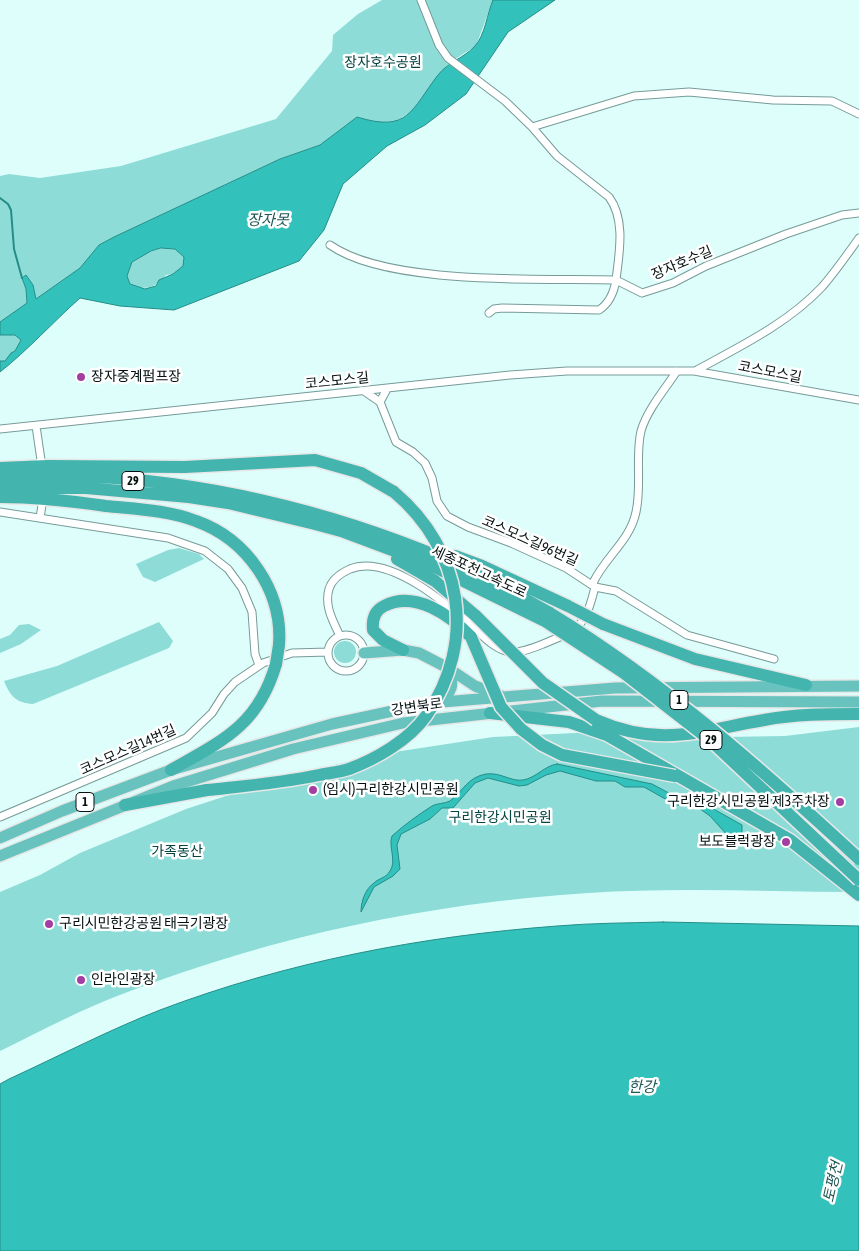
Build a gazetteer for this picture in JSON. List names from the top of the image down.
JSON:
{
  "streets": {
    "highway": [
      "29",
      "세종포천고속도로",
      "1",
      "강변북로"
    ],
    "street": [
      "장자호수길",
      "코스모스길",
      "코스모스길96번길",
      "코스모스길14번길"
    ]
  },
  "water": ["장자못", "한강", "토평천"],
  "parks": ["장자호수공원", "구리한강시민공원", "가족동산"],
  "places": [
    "장자중계펌프장",
    "(임시)구리한강시민공원",
    "구리한강시민공원 제3주차장",
    "보도블럭광장",
    "구리시민한강공원 태극기광장",
    "인라인광장"
  ]
}
